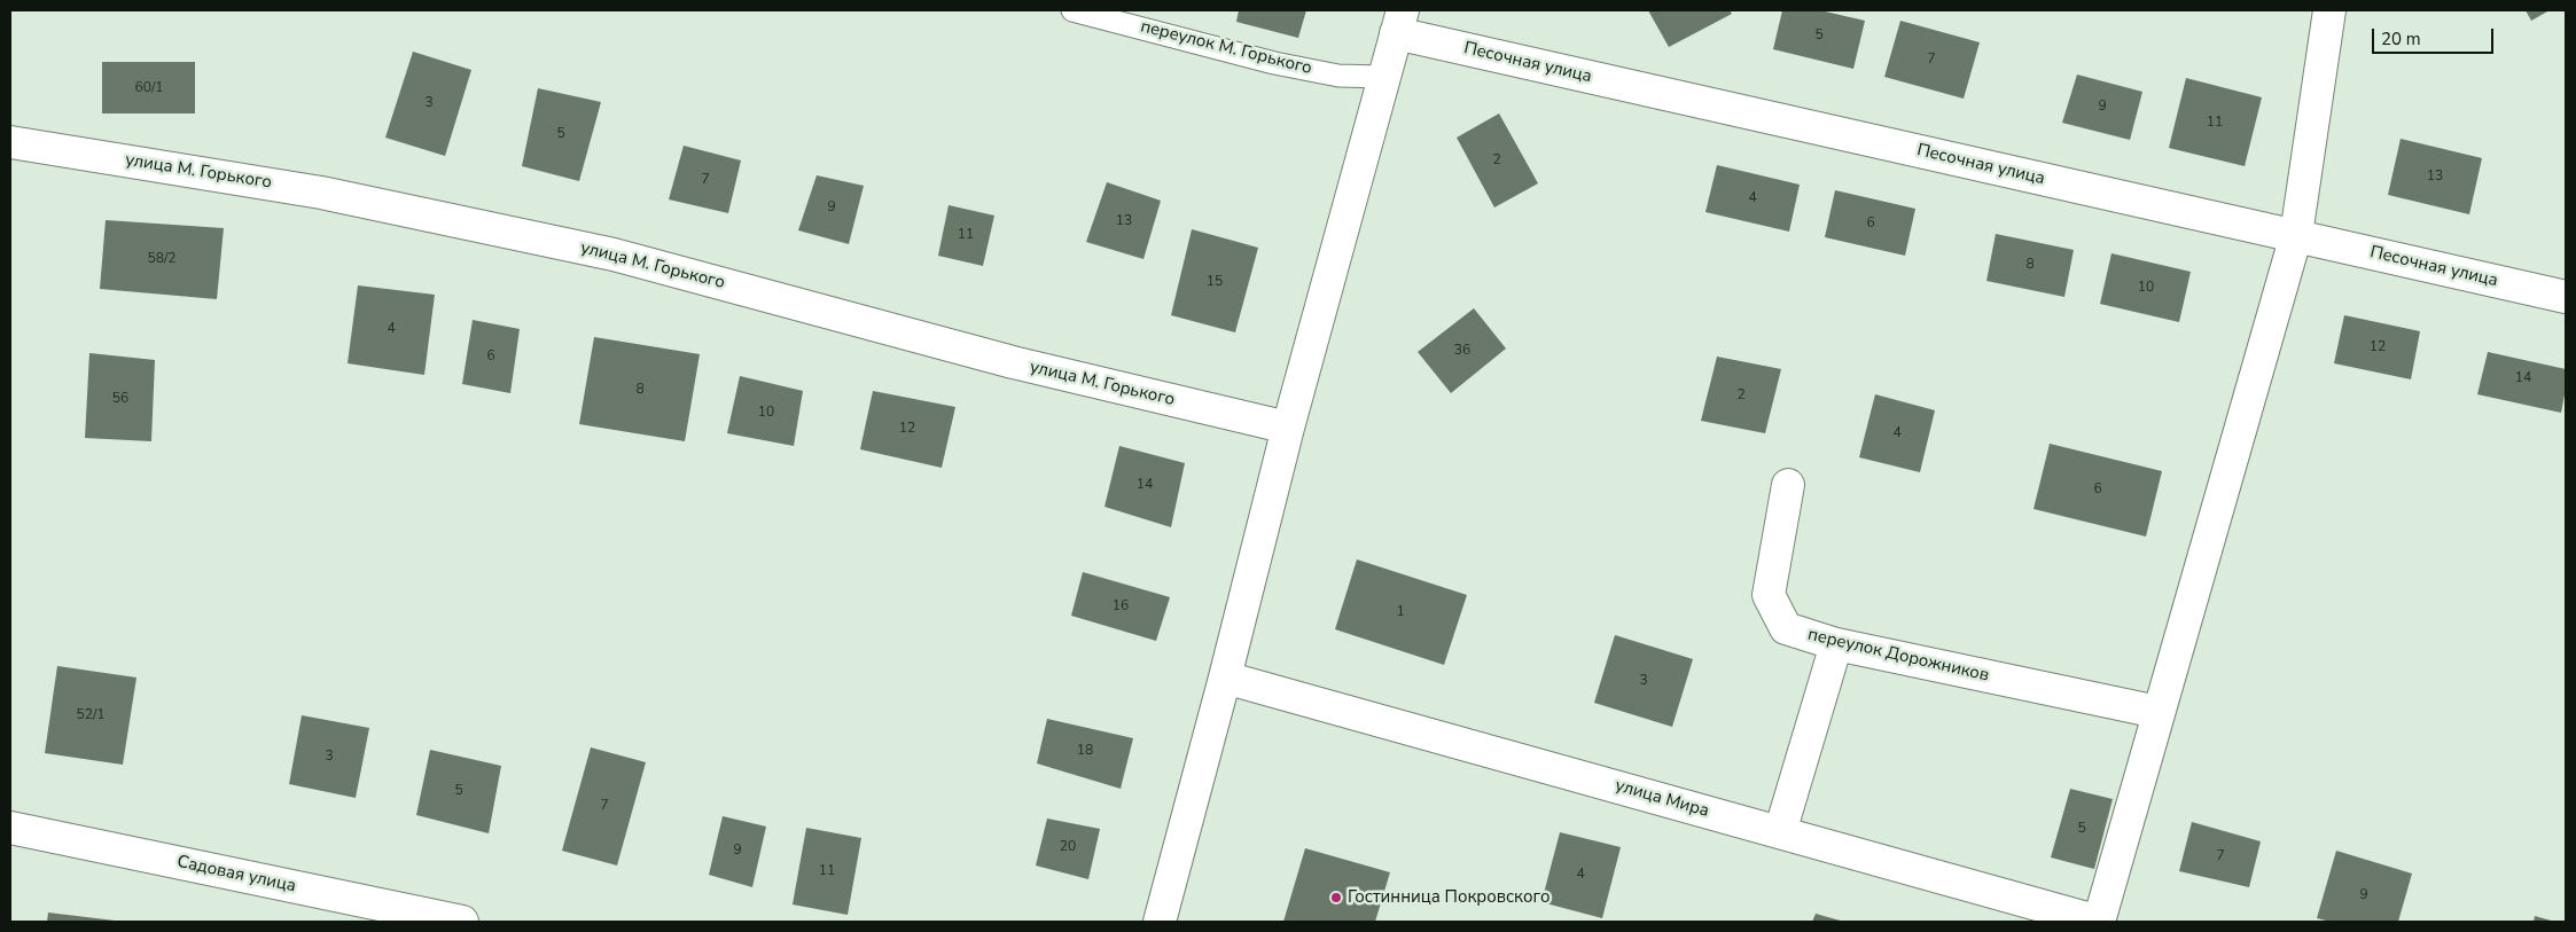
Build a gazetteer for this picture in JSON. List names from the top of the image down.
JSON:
{
  "streets": {
    "street": [
      "Песочная улица",
      "улица М. Горького",
      "переулок Дорожников",
      "улица Мира",
      "Садовая улица"
    ],
    "lane": ["переулок М. Горького"]
  },
  "places": ["Гостинница Покровского"],
  "house_numbers": [
    "5",
    "7",
    "60/1",
    "3",
    "9",
    "11",
    "5",
    "2",
    "13",
    "7",
    "4",
    "9",
    "13",
    "6",
    "11",
    "58/2",
    "8",
    "15",
    "10",
    "4",
    "12",
    "36",
    "6",
    "14",
    "8",
    "2",
    "56",
    "10",
    "12",
    "4",
    "14",
    "6",
    "16",
    "1",
    "3",
    "52/1",
    "18",
    "3",
    "5",
    "7",
    "5",
    "20",
    "9",
    "7",
    "11",
    "4",
    "9"
  ],
  "scale_bar": "20 m"
}
